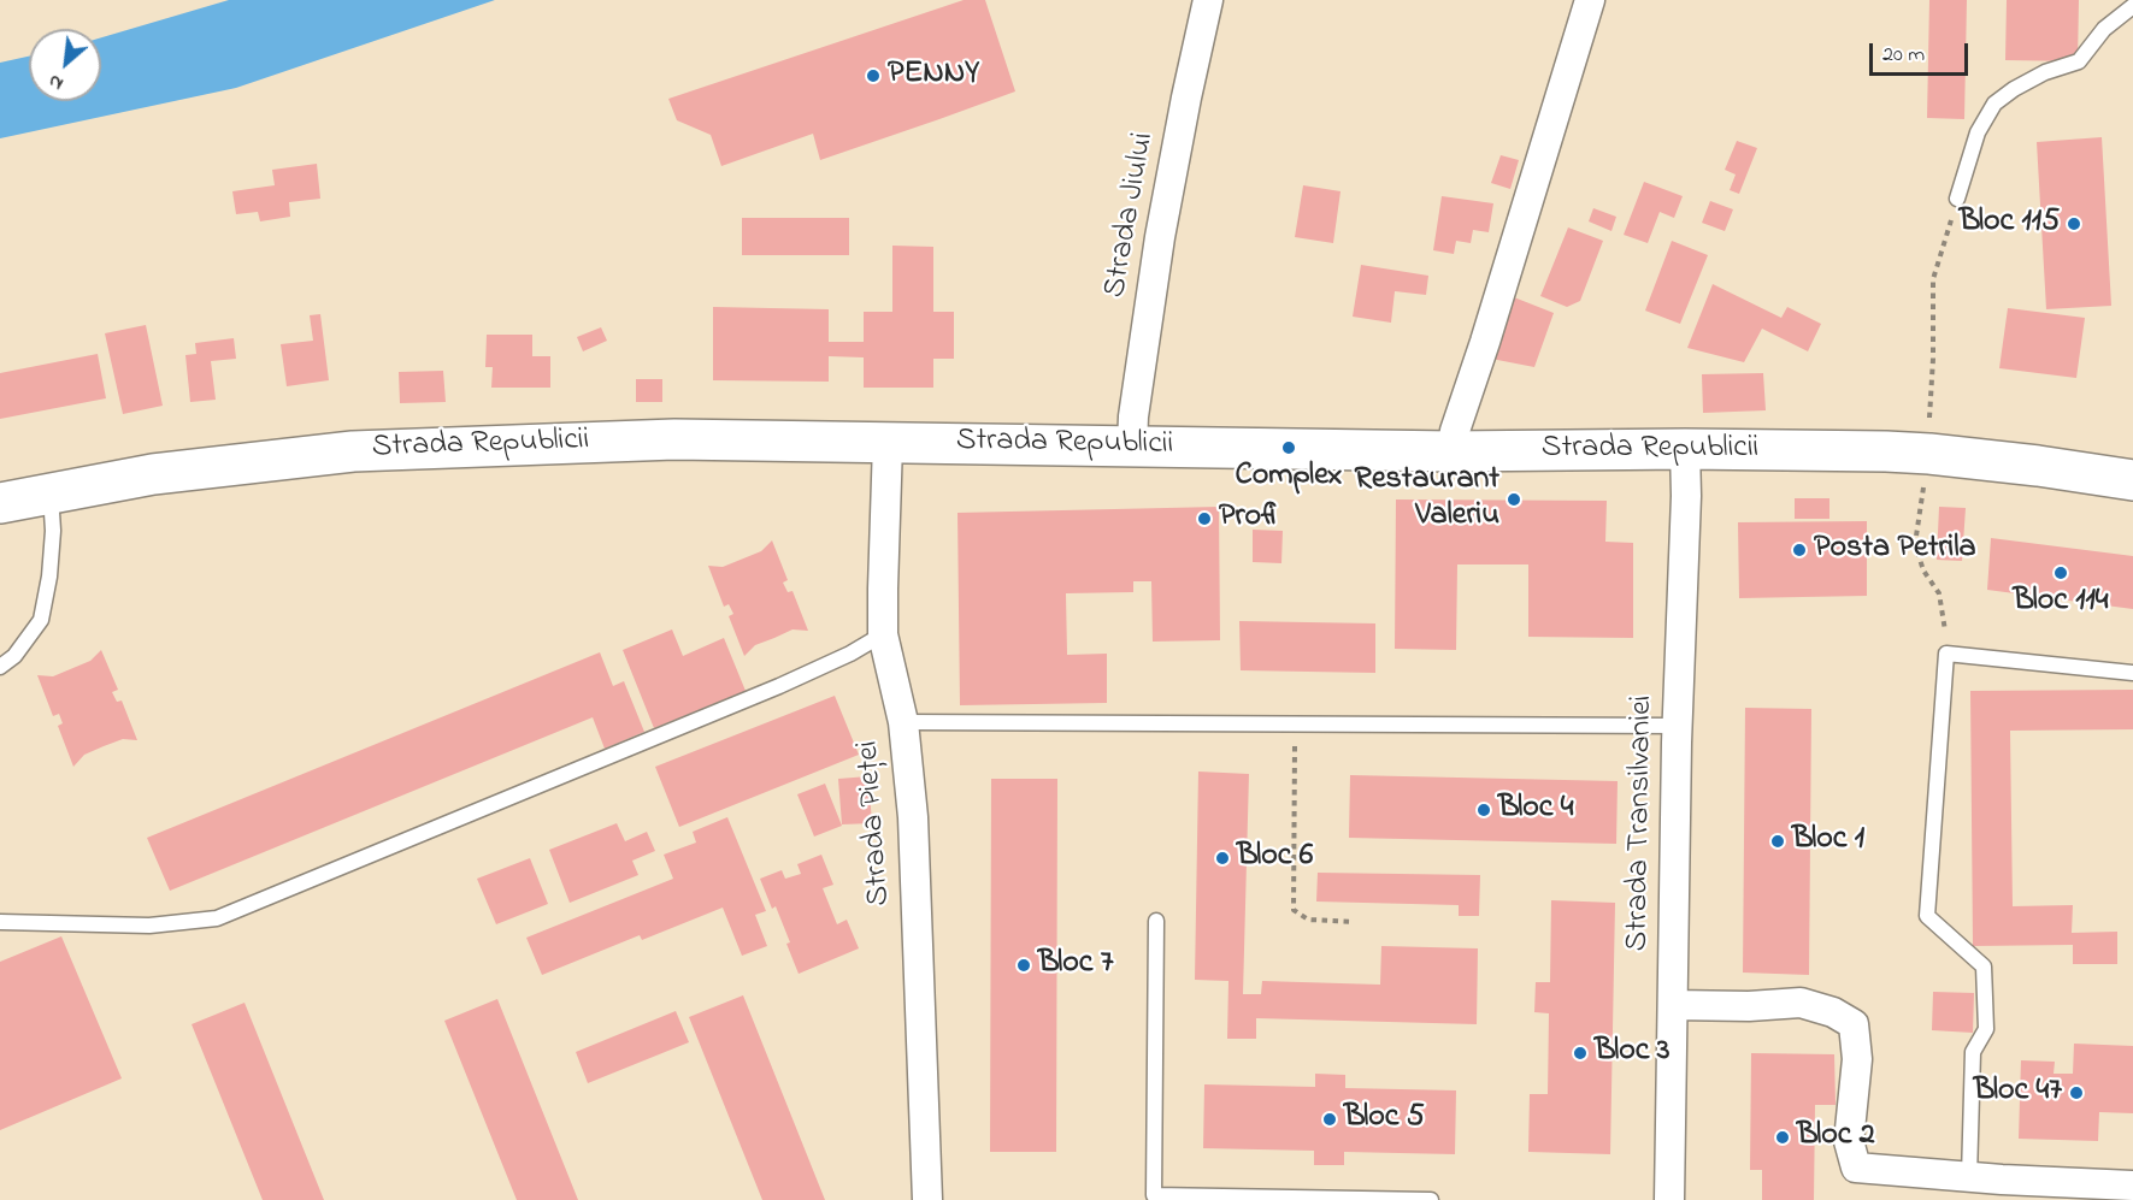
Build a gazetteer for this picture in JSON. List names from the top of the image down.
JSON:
{
  "streets": {
    "main road": ["Strada Republicii"],
    "street": ["Strada Jiului", "Strada Pieței", "Strada Transilvaniei"]
  },
  "crossings": [
    ["Strada Jiului", "Strada Republicii"],
    ["Strada Republicii", "Strada Pieței"],
    ["Strada Republicii", "Strada Transilvaniei"]
  ],
  "places": [
    "PENNY",
    "Bloc 115",
    "Complex",
    "Restaurant Valeriu",
    "Profi",
    "Posta Petrila",
    "Bloc 114",
    "Bloc 4",
    "Bloc 1",
    "Bloc 6",
    "Bloc 7",
    "Bloc 3",
    "Bloc 47",
    "Bloc 5",
    "Bloc 2"
  ],
  "scale_bar": "20 m",
  "north": "bottom left"
}
